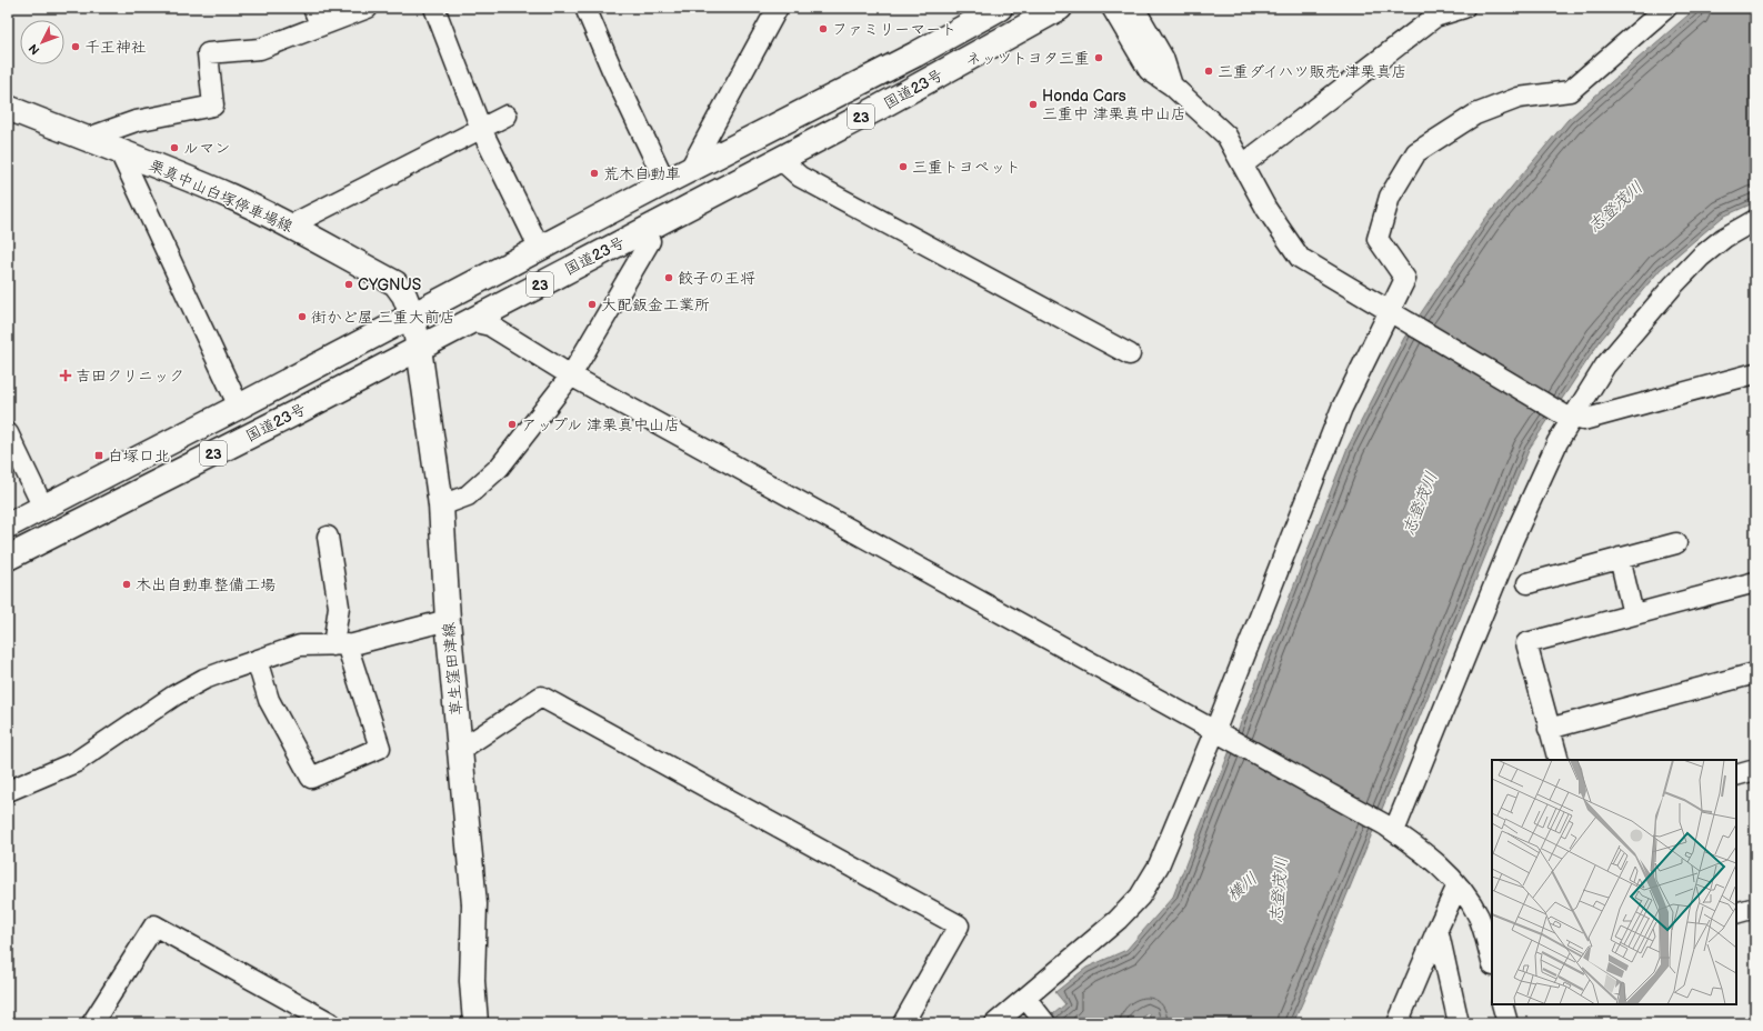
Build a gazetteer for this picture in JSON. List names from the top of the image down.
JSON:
{
  "streets": {
    "main road": [
      "国道23号",
      "23",
      "栗真中山白塚停車場線",
      "草生窪田津線"
    ]
  },
  "crossings": [
    ["国道23号", "栗真中山白塚停車場線"],
    ["国道23号", "草生窪田津線"],
    ["栗真中山白塚停車場線", "草生窪田津線"]
  ],
  "water": ["志登茂川", "横川"],
  "places": {
    "other": [
      "ファミリーマート",
      "千王神社",
      "ネッツトヨタ三重",
      "三重ダイハツ販売 津栗真店",
      "Honda Cars 三重中 津栗真中山店",
      "ルマン",
      "三重トヨペット",
      "荒木自動車",
      "餃子の王将",
      "CYGNUS",
      "大配鈑金工業所",
      "街かど屋 三重大前店",
      "アップル 津栗真中山店",
      "木出自動車整備工場"
    ],
    "health": ["吉田クリニック"],
    "transit": ["白塚口北"]
  },
  "north": "bottom left"
}
